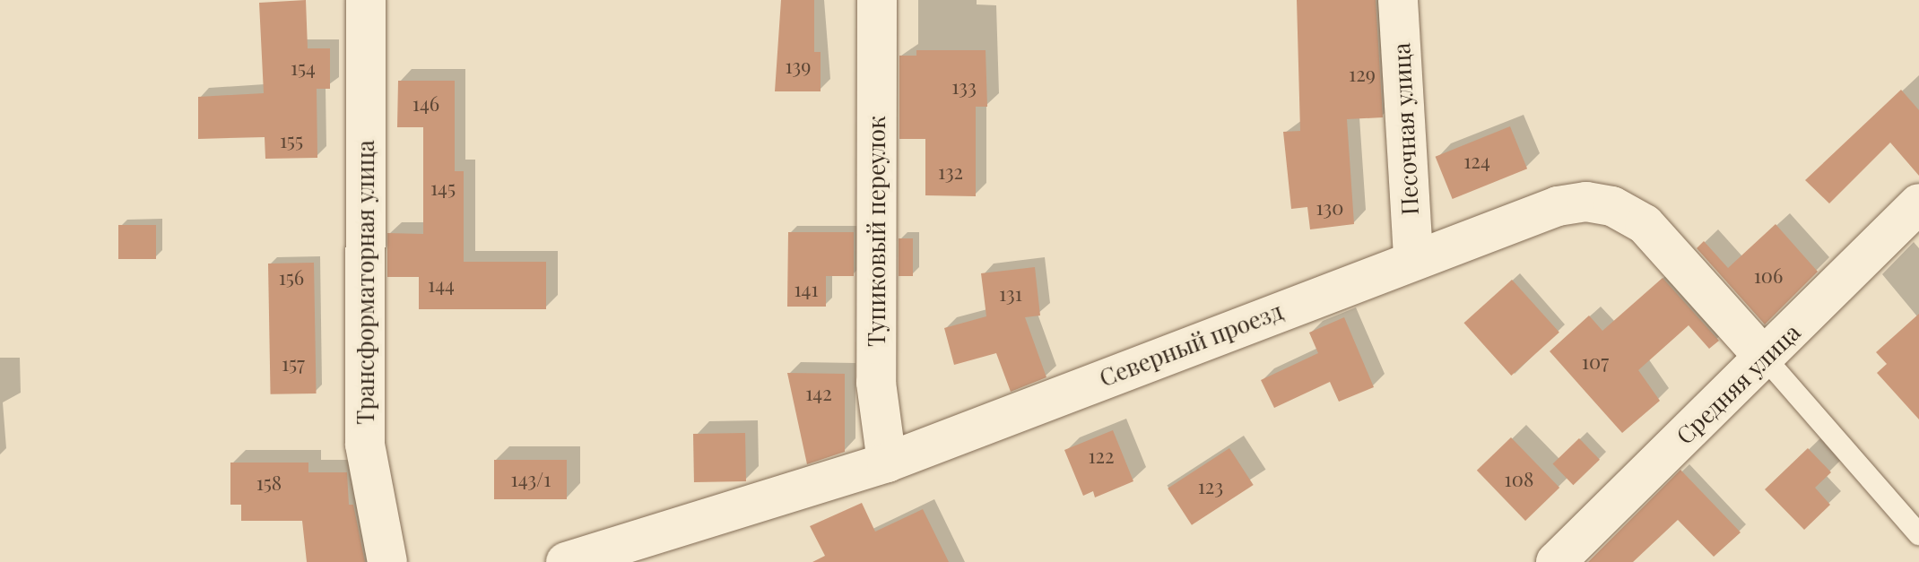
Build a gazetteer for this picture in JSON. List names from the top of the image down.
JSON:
{
  "streets": {
    "street": [
      "Песочная улица",
      "Тупиковый переулок",
      "Трансформаторная улица",
      "Северный проезд",
      "Средняя улица"
    ]
  },
  "crossings": [
    ["Песочная улица", "Северный проезд"],
    ["Тупиковый переулок", "Северный проезд"],
    ["Северный проезд", "Средняя улица"]
  ],
  "house_numbers": [
    "139",
    "154",
    "129",
    "133",
    "146",
    "155",
    "124",
    "132",
    "145",
    "130",
    "106",
    "156",
    "144",
    "141",
    "131",
    "107",
    "157",
    "142",
    "122",
    "143/1",
    "108",
    "158",
    "123"
  ]
}
